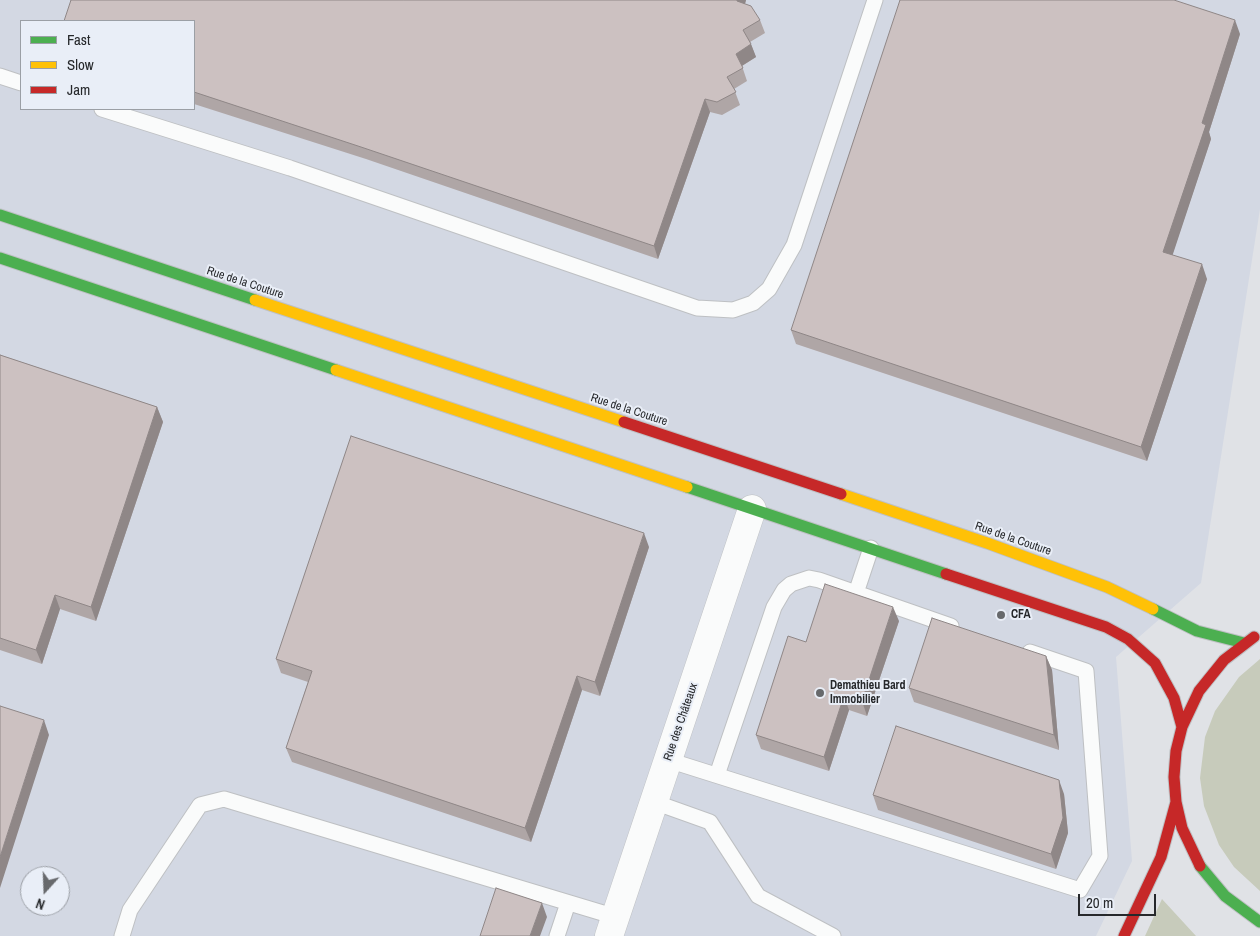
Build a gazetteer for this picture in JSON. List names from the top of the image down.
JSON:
{
  "streets": {
    "main road": ["Rue de la Couture"],
    "street": ["Rue des Châteaux"]
  },
  "places": ["CFA", "Demathieu Bard Immobilier"],
  "legend": ["Fast", "Slow", "Jam"],
  "scale_bar": "20 m",
  "north": "bottom"
}
